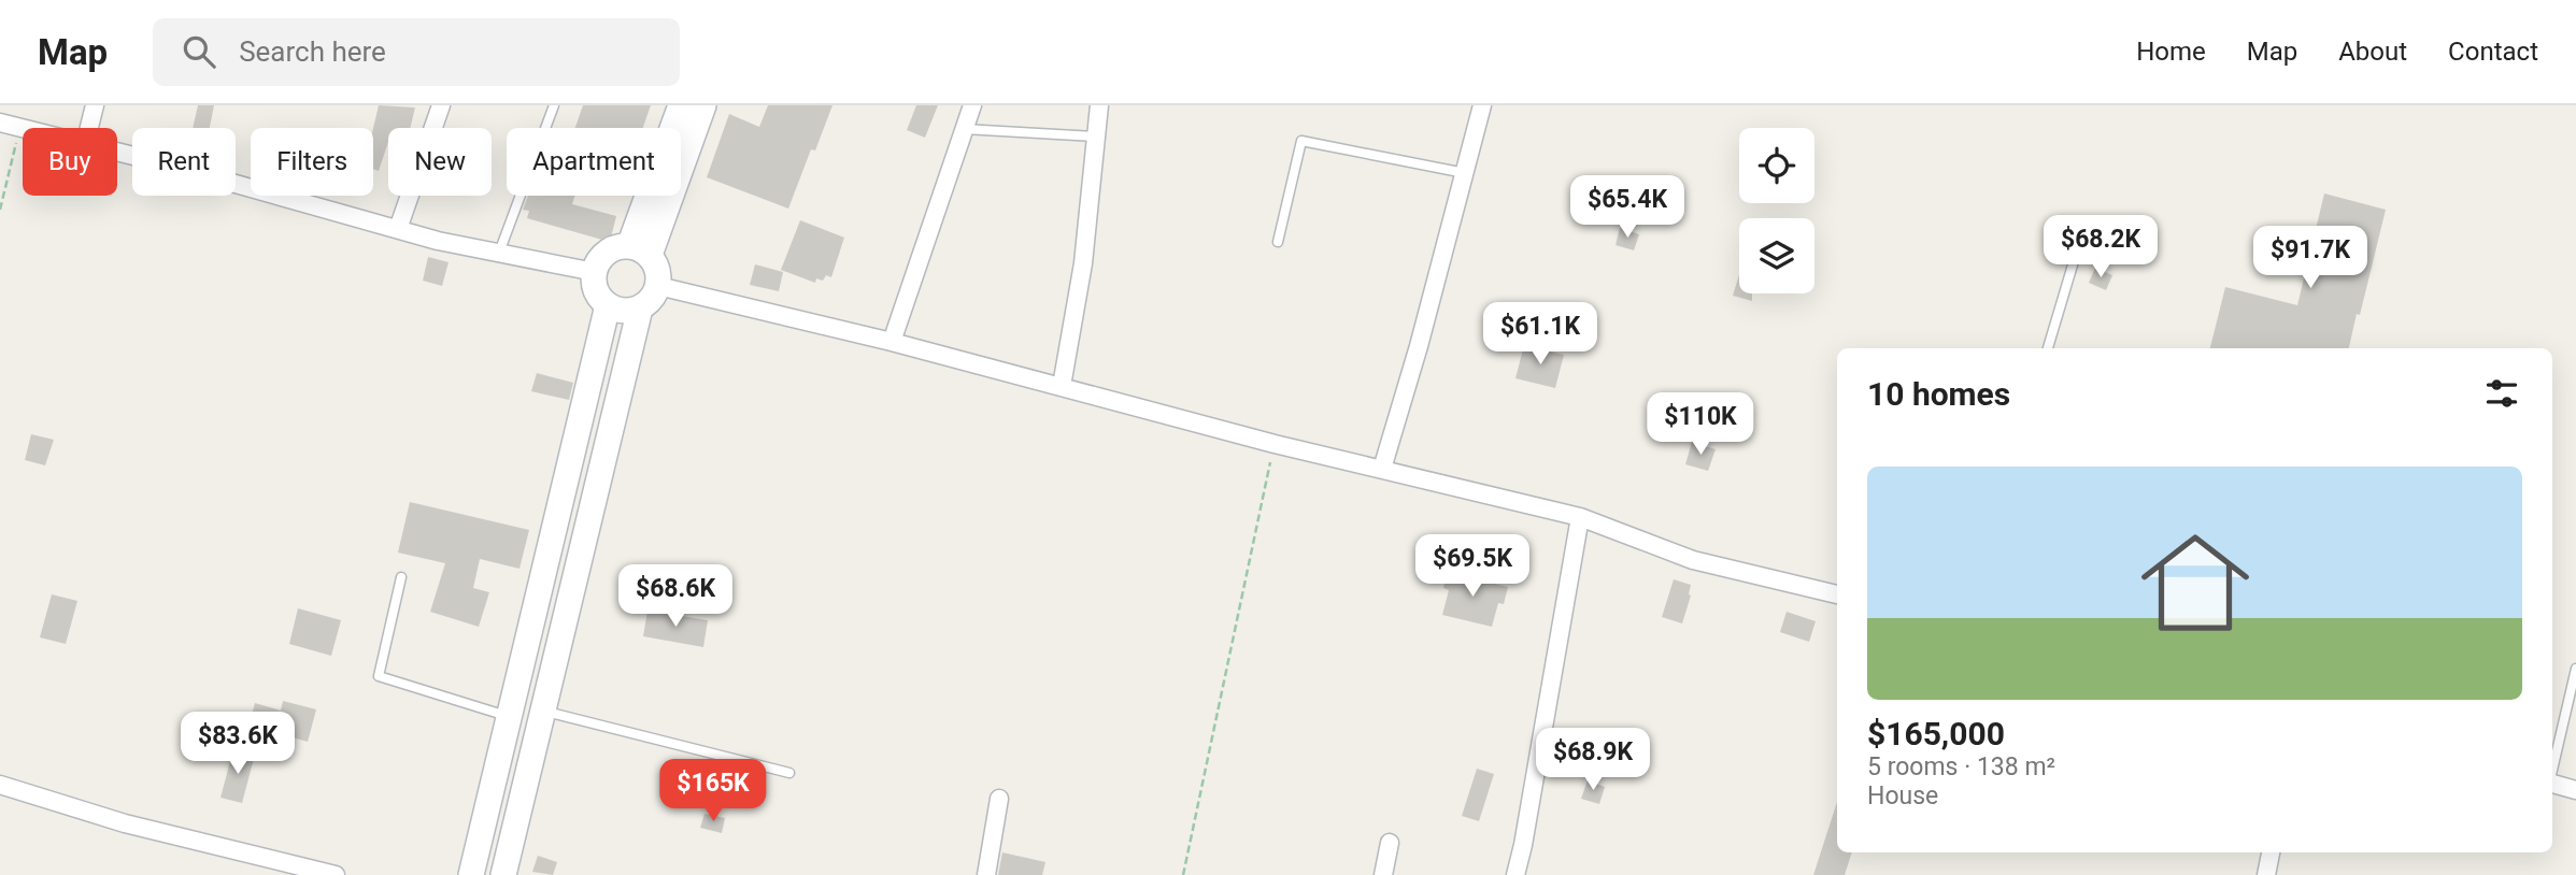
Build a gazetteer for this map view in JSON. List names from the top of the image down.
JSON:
{
  "page": {
    "header": "Map",
    "search": "Search here",
    "nav": [
      "Home",
      "Map",
      "About",
      "Contact"
    ],
    "chip": [
      "Buy",
      "Rent",
      "Filters",
      "New",
      "Apartment"
    ],
    "price": [
      "$65.4K",
      "$68.2K",
      "$91.7K",
      "$61.1K",
      "$110K",
      "$69.5K",
      "$68.6K",
      "$83.6K",
      "$68.9K",
      "$165K"
    ],
    "heading": "10 homes",
    "list": [
      {
        "name": "$165,000",
        "note": "5 rooms · 138 m² · House"
      }
    ]
  }
}
